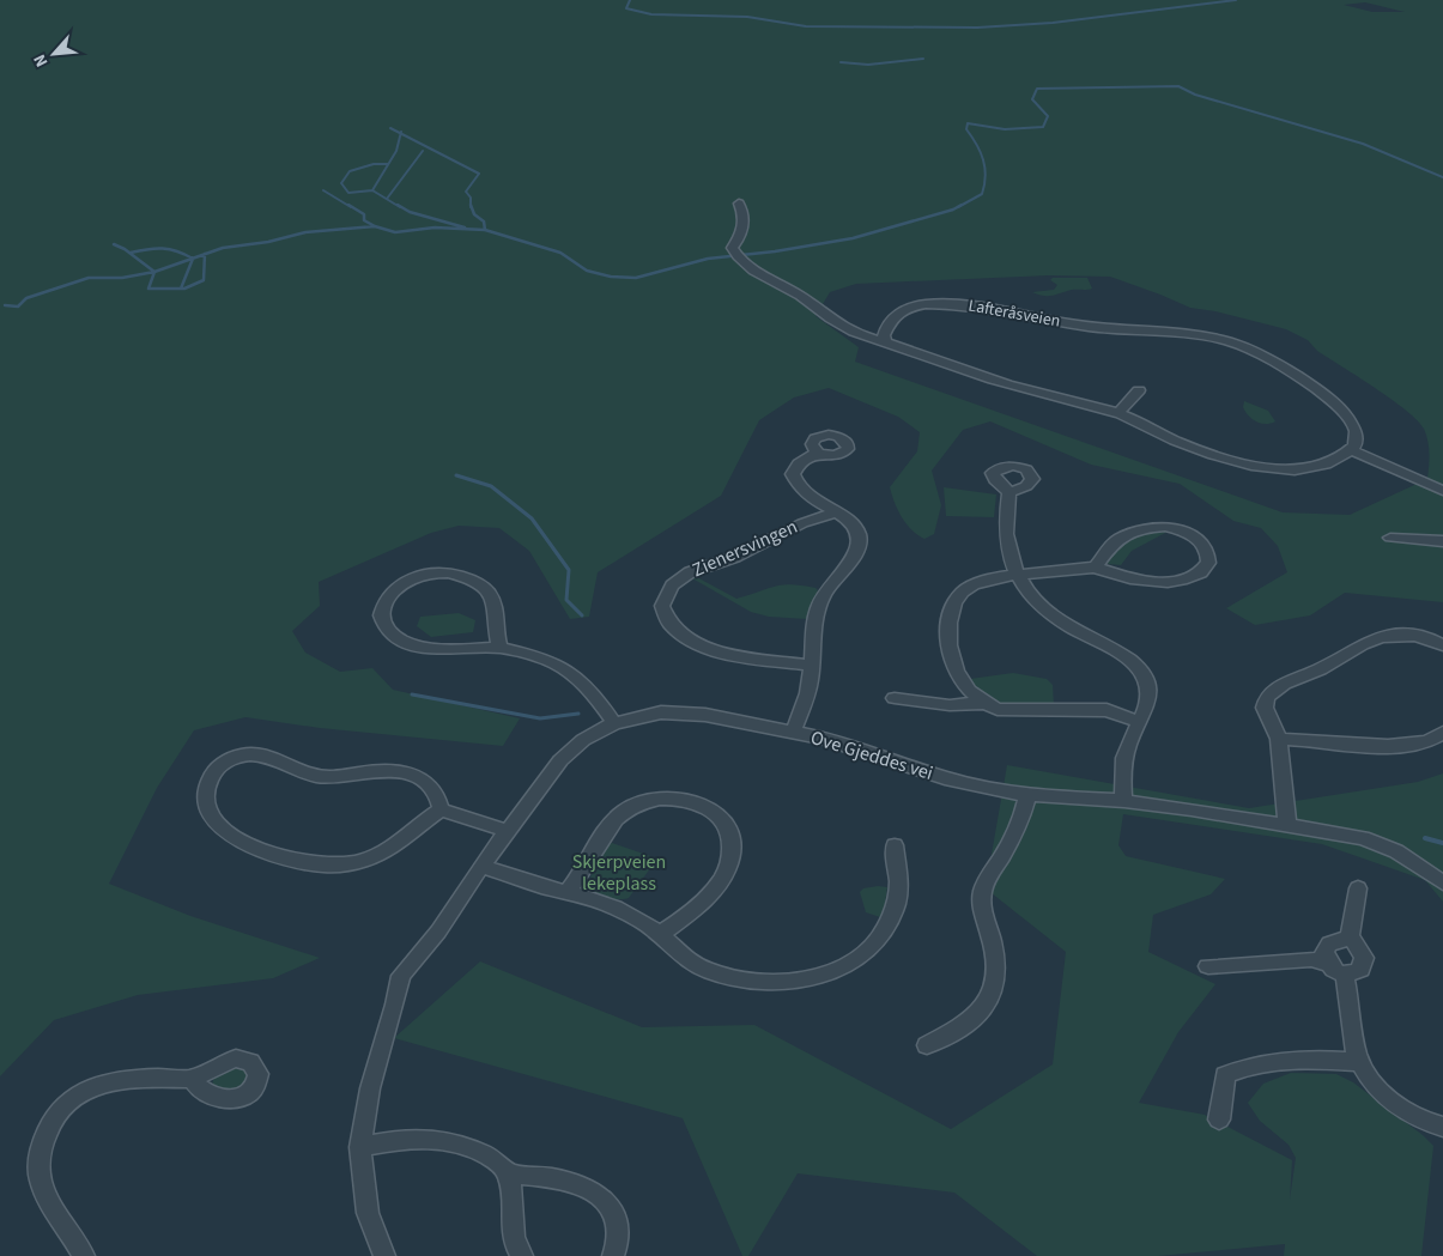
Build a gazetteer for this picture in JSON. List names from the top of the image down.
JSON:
{
  "streets": {
    "street": ["Lafteråsveien", "Zienersvingen", "Ove Gjeddes vei"]
  },
  "parks": ["Skjerpveien lekeplass"],
  "north": "bottom left"
}
